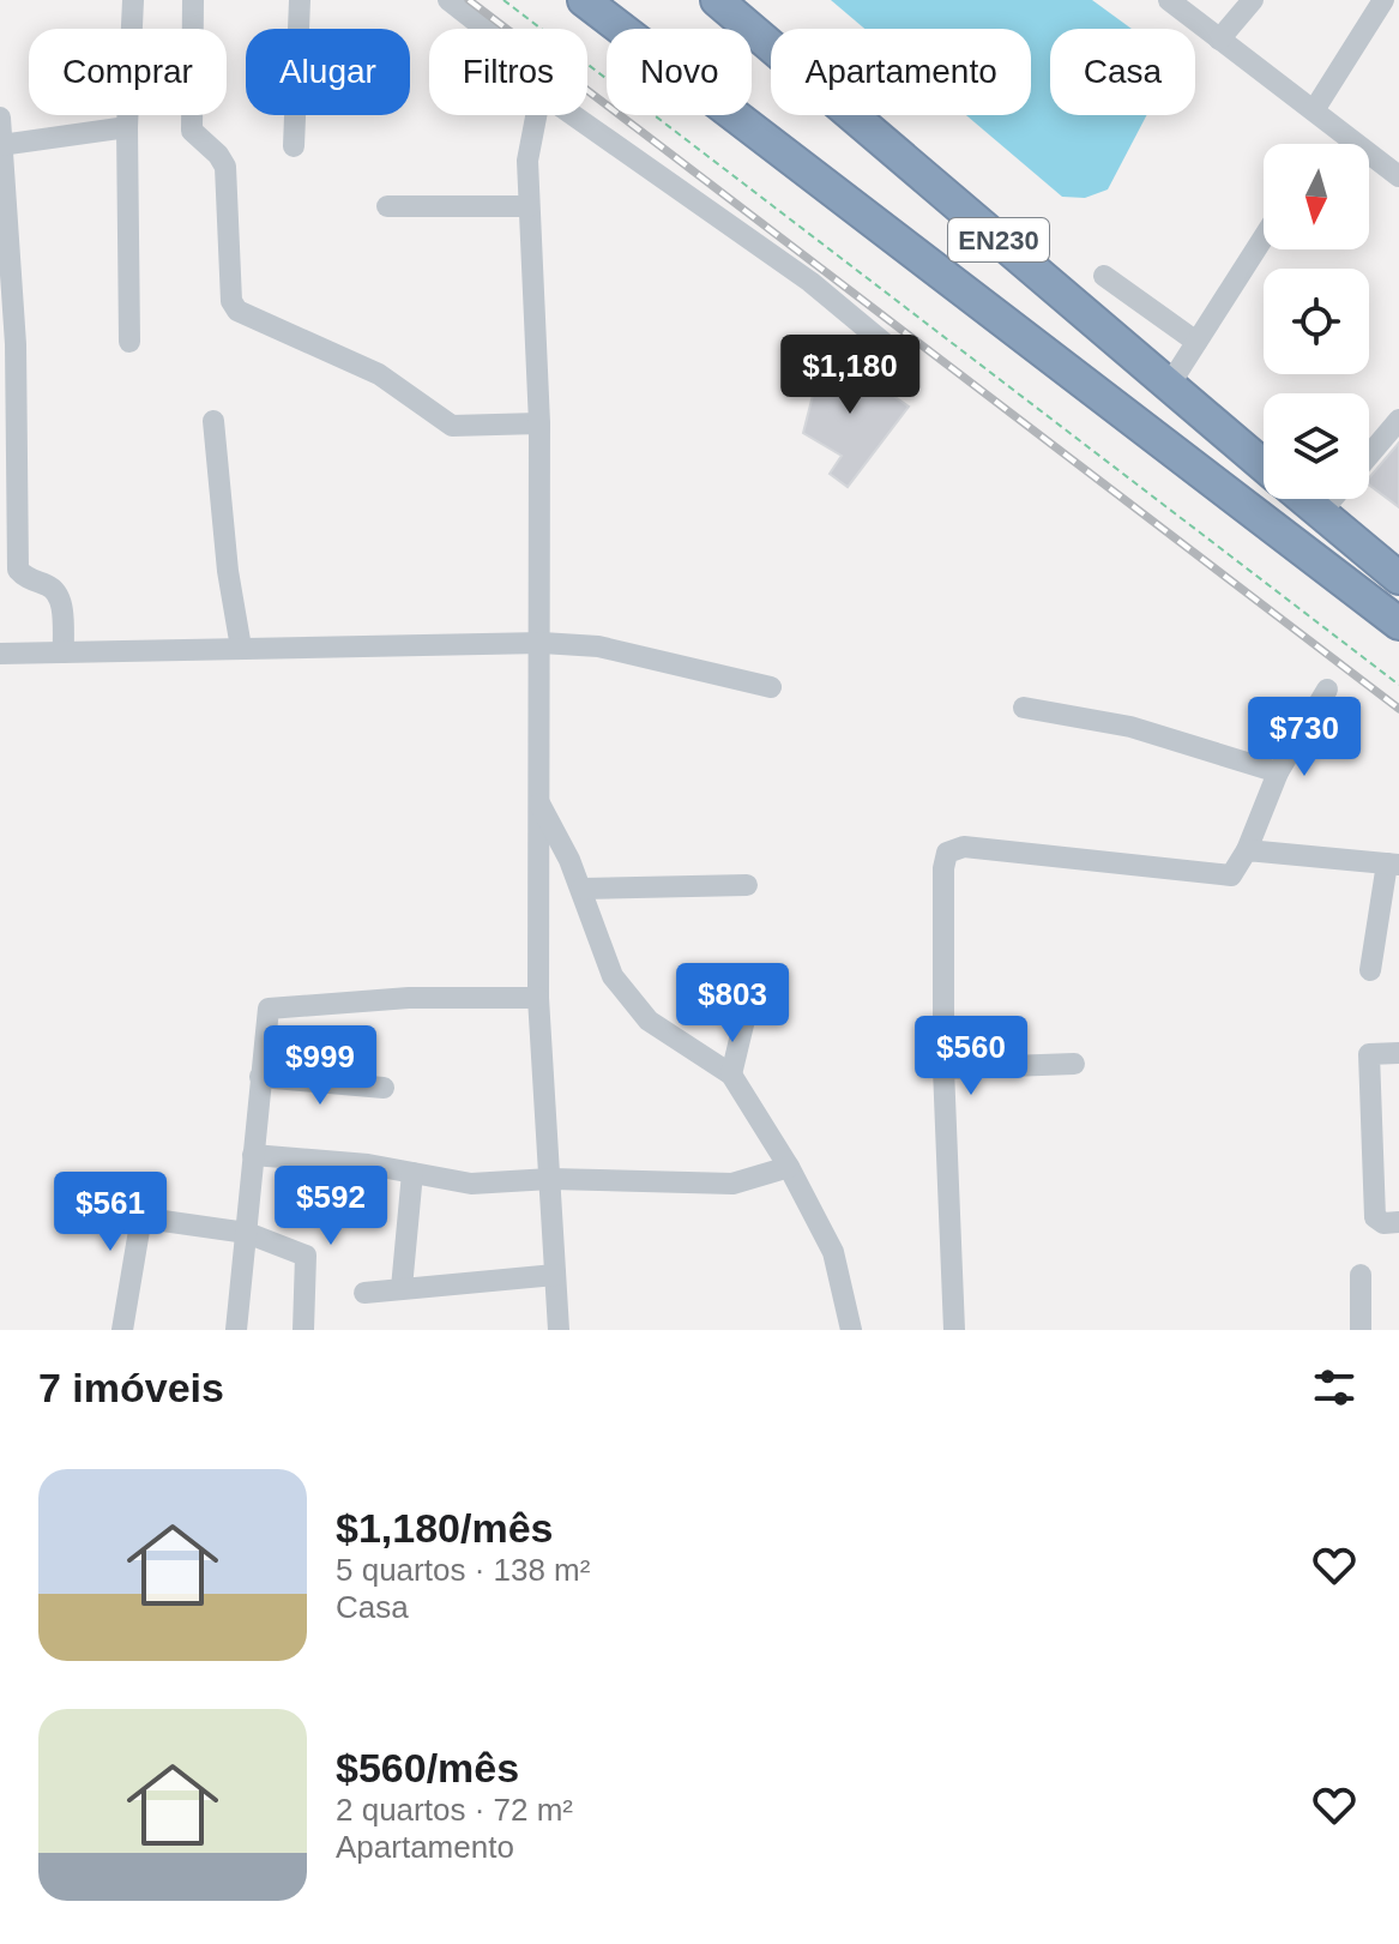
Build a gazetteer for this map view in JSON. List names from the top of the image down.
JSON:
{
  "streets": {
    "highway": ["EN230"]
  },
  "north": "bottom",
  "page": {
    "chip": [
      "Comprar",
      "Alugar",
      "Filtros",
      "Novo",
      "Apartamento",
      "Casa"
    ],
    "price": [
      "$1,180",
      "$730",
      "$803",
      "$560",
      "$999",
      "$592",
      "$561"
    ],
    "heading": "7 imóveis",
    "list": [
      {
        "name": "$1,180/mês",
        "note": "5 quartos · 138 m² · Casa"
      },
      {
        "name": "$560/mês",
        "note": "2 quartos · 72 m² · Apartamento"
      }
    ]
  }
}
